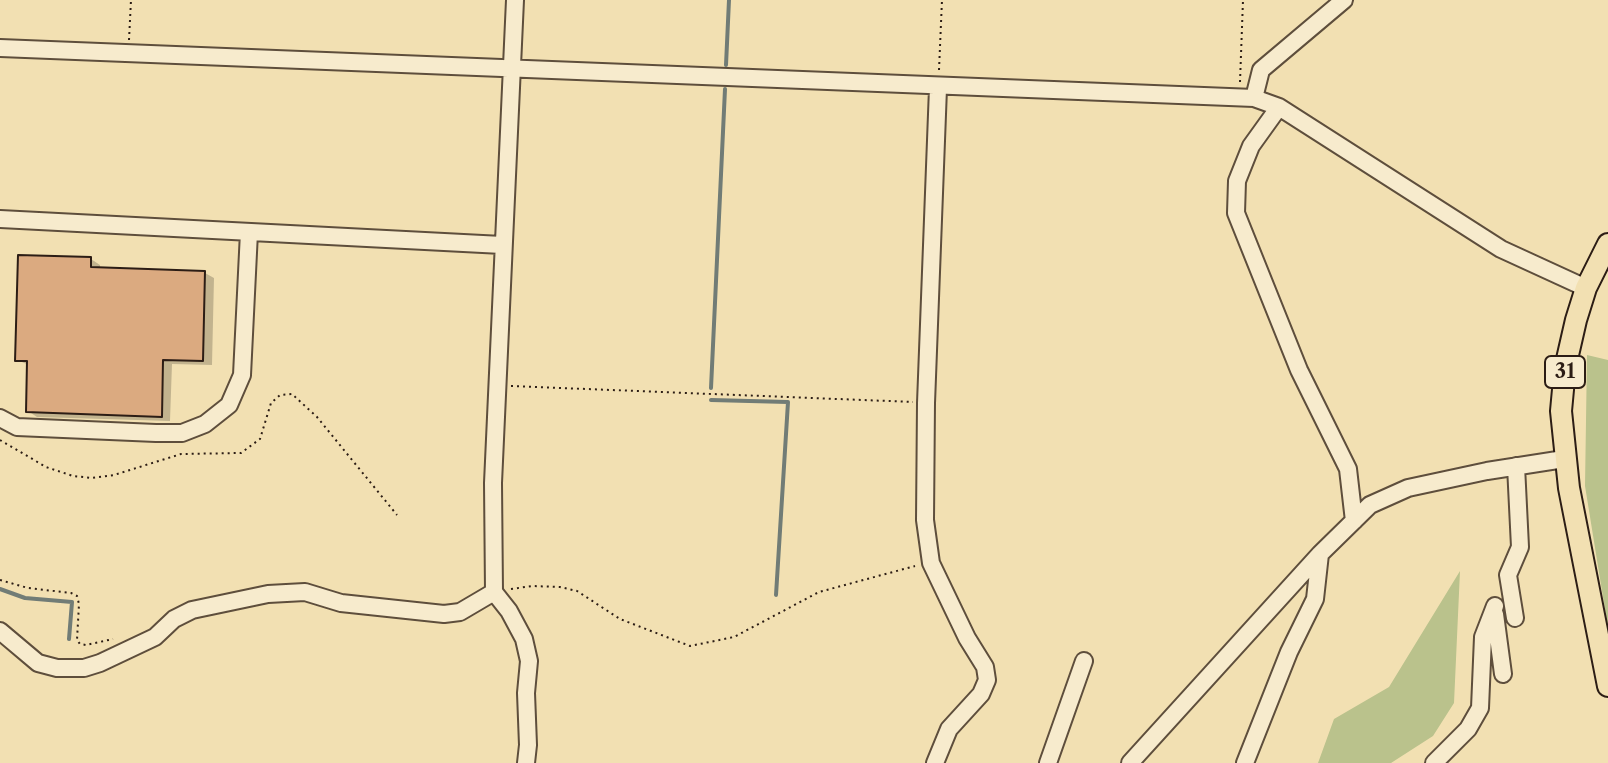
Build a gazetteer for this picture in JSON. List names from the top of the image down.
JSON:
{
  "streets": {
    "main road": ["31"]
  }
}
